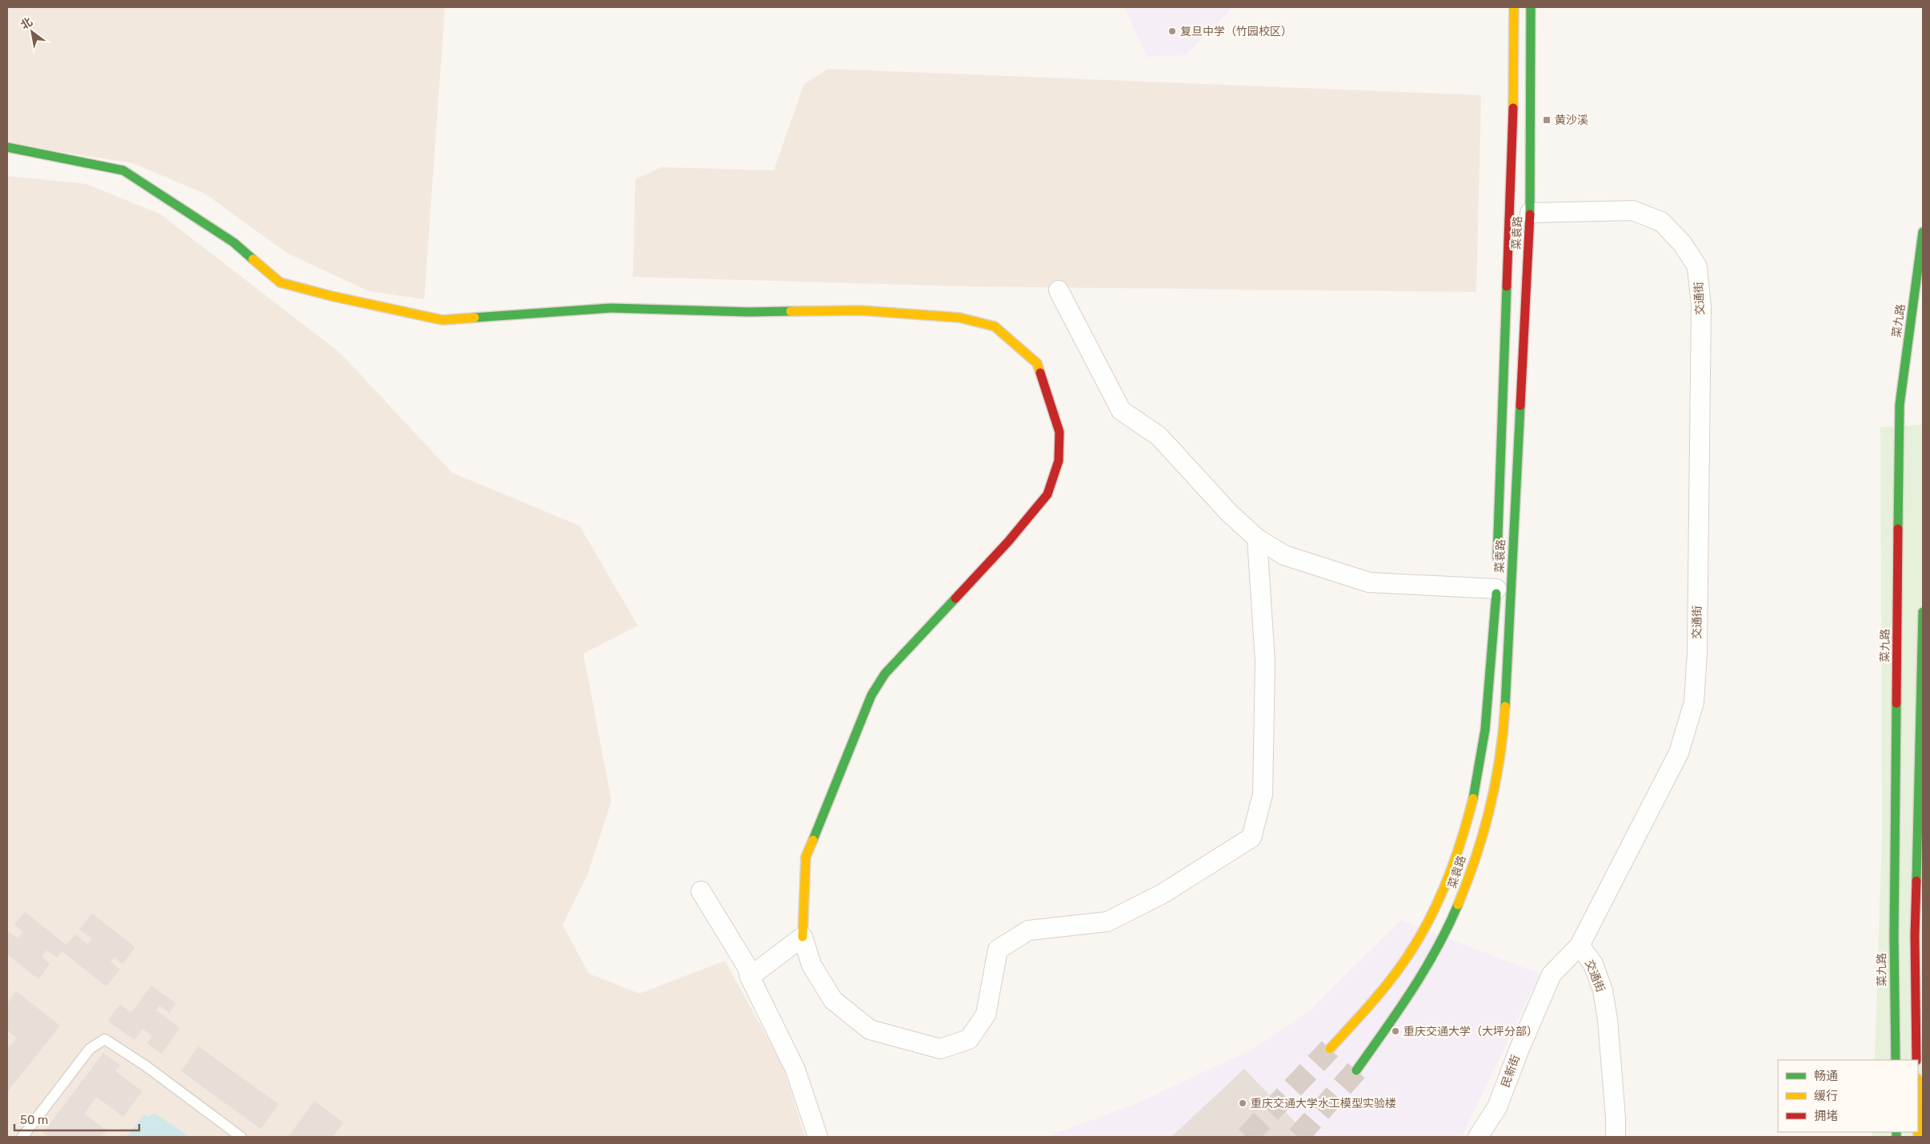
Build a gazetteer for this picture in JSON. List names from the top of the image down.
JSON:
{
  "streets": {
    "main road": ["菜袁路", "菜九路"],
    "street": ["交通街", "民新街"]
  },
  "crossings": [
    ["菜袁路", "交通街"],
    ["交通街", "民新街"]
  ],
  "places": {
    "other": ["复旦中学（竹园校区）", "重庆交通大学（大坪分部）", "重庆交通大学水工模型实验楼"],
    "transit": ["黄沙溪"]
  },
  "legend": ["畅通", "缓行", "拥堵"],
  "scale_bar": "50 m",
  "north": "top left"
}
